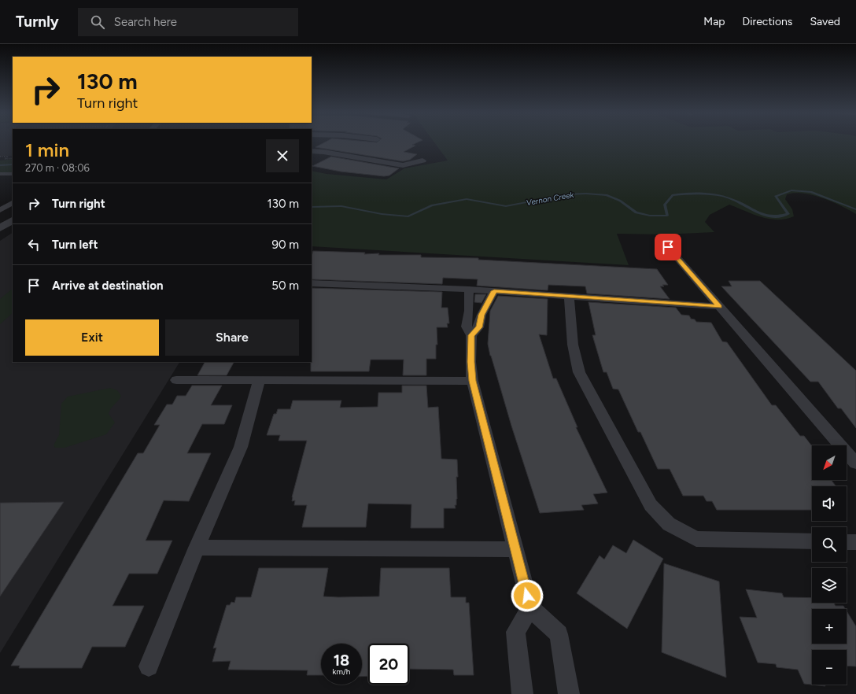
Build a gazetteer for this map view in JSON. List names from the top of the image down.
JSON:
{
  "water": ["Vernon Creek"],
  "north": "bottom left",
  "page": {
    "header": "Turnly",
    "search": "Search here",
    "nav": ["Map", "Directions", "Saved"],
    "turn": ["130 m", "Turn right"],
    "heading": ["1 min", "270 m · 08:06"],
    "list": [
      {
        "name": "Turn right",
        "value": "130 m"
      },
      {
        "name": "Turn left",
        "value": "90 m"
      },
      {
        "name": "Arrive at destination",
        "value": "50 m"
      }
    ],
    "buttons": ["Exit", "Share"],
    "map_buttons": ["+", "−"],
    "speed": "18 km/h",
    "limit": "20"
  }
}
